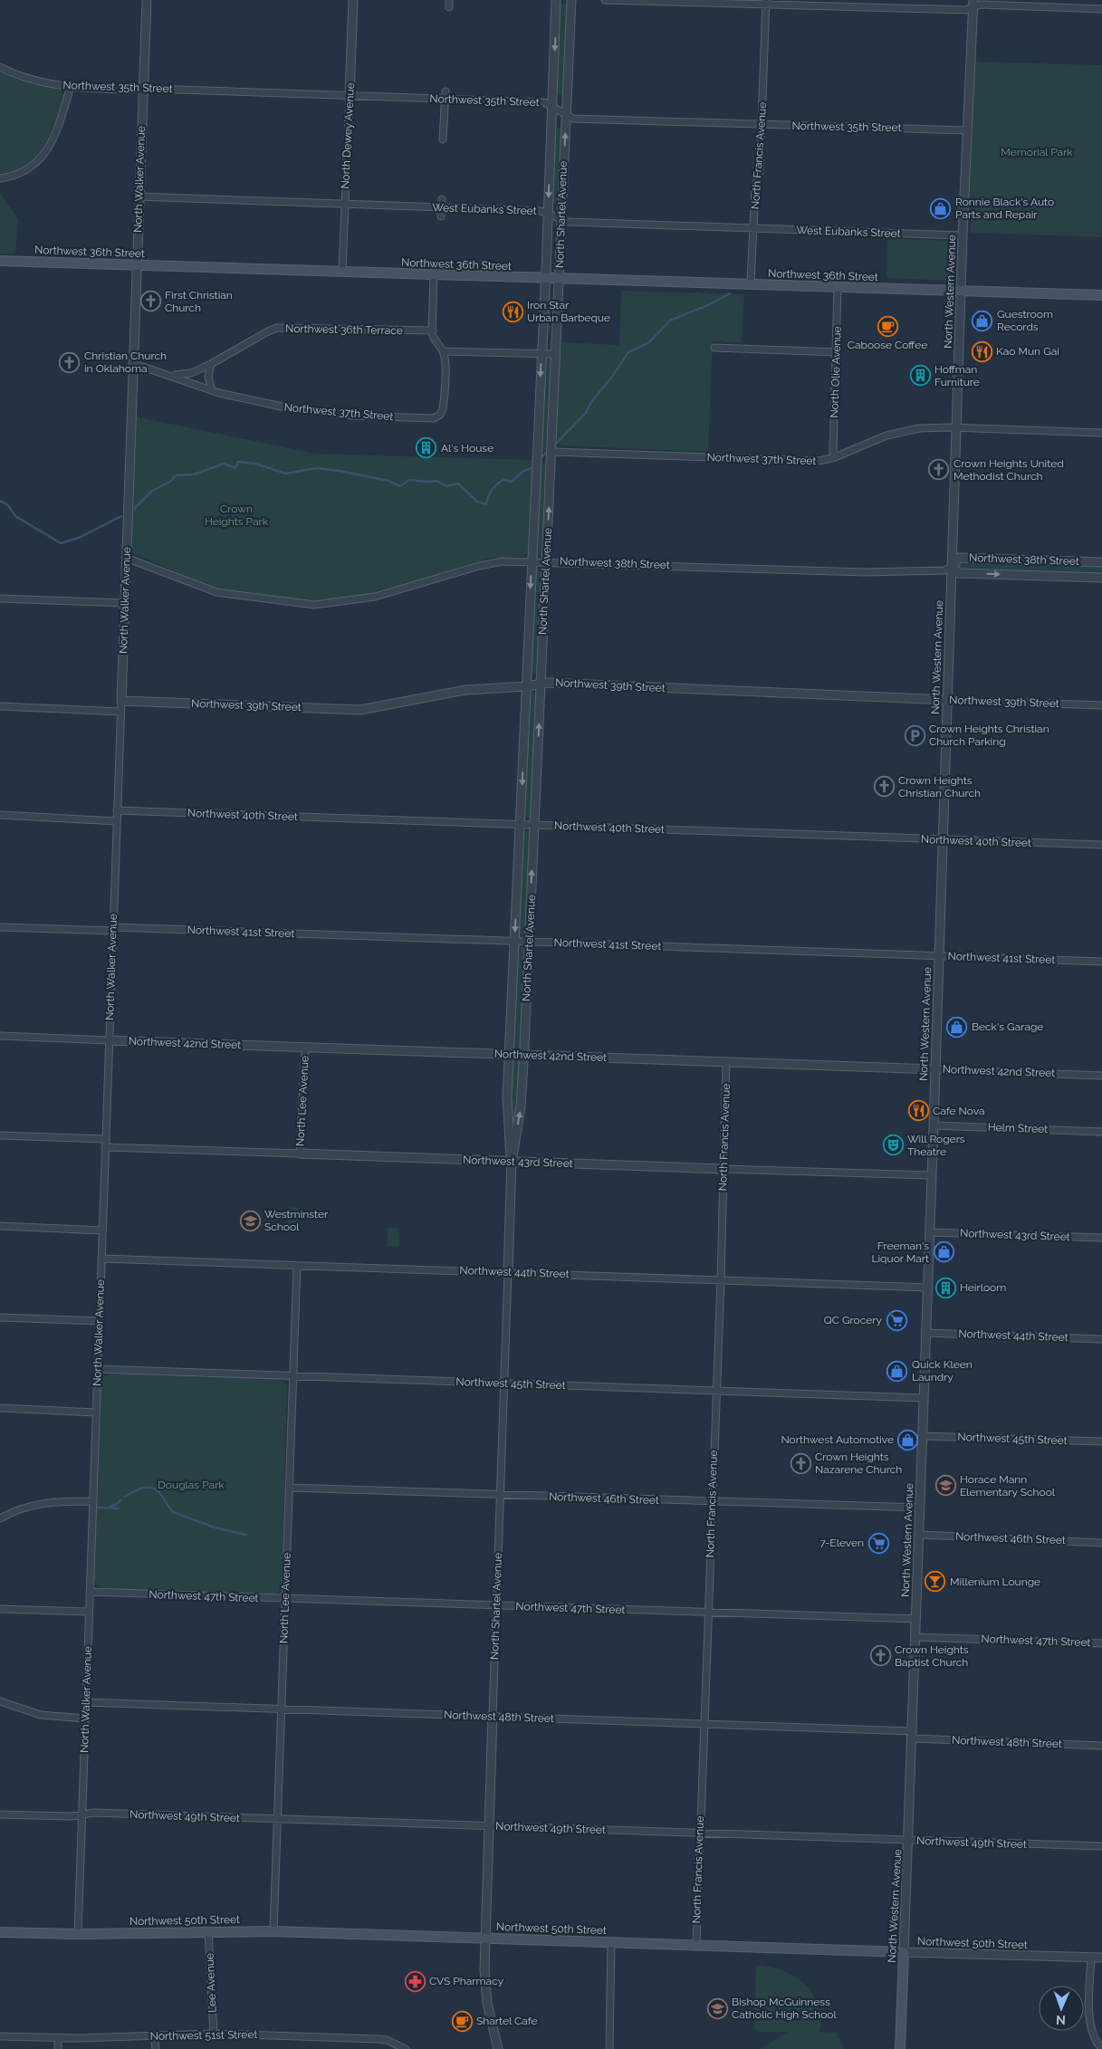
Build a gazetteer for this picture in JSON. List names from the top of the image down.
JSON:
{
  "streets": {
    "main road": ["Northwest 36th Street", "North Western Avenue", "Northwest 50th Street"],
    "street": [
      "Northwest 35th Street",
      "North Dewey Avenue",
      "North Francis Avenue",
      "North Walker Avenue",
      "West Eubanks Street",
      "North Shartel Avenue",
      "Northwest 36th Terrace",
      "North Olie Avenue",
      "Northwest 37th Street",
      "Northwest 38th Street",
      "Northwest 39th Street",
      "Northwest 40th Street",
      "Northwest 41st Street",
      "Northwest 42nd Street",
      "North Lee Avenue",
      "Helm Street",
      "Northwest 43rd Street",
      "Northwest 44th Street",
      "Northwest 45th Street",
      "Northwest 46th Street",
      "Northwest 47th Street",
      "Northwest 48th Street",
      "Northwest 49th Street",
      "Lee Avenue",
      "Northwest 51st Street"
    ]
  },
  "crossings": [
    ["Northwest 35th Street", "North Dewey Avenue"],
    ["Northwest 35th Street", "North Francis Avenue"],
    ["Northwest 35th Street", "North Walker Avenue"],
    ["Northwest 35th Street", "North Shartel Avenue"],
    ["Northwest 35th Street", "North Western Avenue"],
    ["North Dewey Avenue", "West Eubanks Street"],
    ["North Dewey Avenue", "Northwest 36th Street"],
    ["North Francis Avenue", "West Eubanks Street"],
    ["North Francis Avenue", "Northwest 36th Street"],
    ["North Francis Avenue", "Northwest 42nd Street"],
    ["North Francis Avenue", "Northwest 43rd Street"],
    ["North Francis Avenue", "Northwest 44th Street"],
    ["North Francis Avenue", "Northwest 45th Street"],
    ["North Francis Avenue", "Northwest 46th Street"],
    ["North Francis Avenue", "Northwest 47th Street"],
    ["North Francis Avenue", "Northwest 48th Street"],
    ["North Francis Avenue", "Northwest 49th Street"],
    ["North Francis Avenue", "Northwest 50th Street"],
    ["North Walker Avenue", "West Eubanks Street"],
    ["North Walker Avenue", "Northwest 36th Street"],
    ["North Walker Avenue", "Northwest 37th Street"],
    ["North Walker Avenue", "Northwest 38th Street"],
    ["North Walker Avenue", "Northwest 39th Street"],
    ["North Walker Avenue", "Northwest 40th Street"],
    ["North Walker Avenue", "Northwest 41st Street"],
    ["North Walker Avenue", "Northwest 42nd Street"],
    ["North Walker Avenue", "Northwest 43rd Street"],
    ["North Walker Avenue", "Northwest 44th Street"],
    ["North Walker Avenue", "Northwest 45th Street"],
    ["North Walker Avenue", "Northwest 47th Street"],
    ["North Walker Avenue", "Northwest 48th Street"],
    ["North Walker Avenue", "Northwest 49th Street"],
    ["North Walker Avenue", "Northwest 50th Street"],
    ["West Eubanks Street", "North Shartel Avenue"],
    ["West Eubanks Street", "North Western Avenue"],
    ["North Shartel Avenue", "Northwest 36th Street"],
    ["North Shartel Avenue", "Northwest 37th Street"],
    ["North Shartel Avenue", "Northwest 38th Street"],
    ["North Shartel Avenue", "Northwest 39th Street"],
    ["North Shartel Avenue", "Northwest 40th Street"],
    ["North Shartel Avenue", "Northwest 41st Street"],
    ["North Shartel Avenue", "Northwest 42nd Street"],
    ["North Shartel Avenue", "Northwest 43rd Street"],
    ["North Shartel Avenue", "Northwest 44th Street"],
    ["North Shartel Avenue", "Northwest 45th Street"],
    ["North Shartel Avenue", "Northwest 46th Street"],
    ["North Shartel Avenue", "Northwest 47th Street"],
    ["North Shartel Avenue", "Northwest 48th Street"],
    ["North Shartel Avenue", "Northwest 49th Street"],
    ["North Shartel Avenue", "Northwest 50th Street"],
    ["Northwest 36th Street", "North Western Avenue"],
    ["Northwest 36th Street", "North Olie Avenue"],
    ["North Western Avenue", "Northwest 37th Street"],
    ["North Western Avenue", "Northwest 38th Street"],
    ["North Western Avenue", "Northwest 39th Street"],
    ["North Western Avenue", "Northwest 40th Street"],
    ["North Western Avenue", "Northwest 41st Street"],
    ["North Western Avenue", "Northwest 42nd Street"],
    ["North Western Avenue", "Helm Street"],
    ["North Western Avenue", "Northwest 43rd Street"],
    ["North Western Avenue", "Northwest 44th Street"],
    ["North Western Avenue", "Northwest 45th Street"],
    ["North Western Avenue", "Northwest 46th Street"],
    ["North Western Avenue", "Northwest 47th Street"],
    ["North Western Avenue", "Northwest 48th Street"],
    ["North Western Avenue", "Northwest 49th Street"],
    ["North Western Avenue", "Northwest 50th Street"],
    ["Northwest 36th Terrace", "Northwest 37th Street"],
    ["North Olie Avenue", "Northwest 37th Street"],
    ["Northwest 42nd Street", "North Lee Avenue"],
    ["North Lee Avenue", "Northwest 43rd Street"],
    ["North Lee Avenue", "Northwest 44th Street"],
    ["North Lee Avenue", "Northwest 45th Street"],
    ["North Lee Avenue", "Northwest 46th Street"],
    ["North Lee Avenue", "Northwest 47th Street"],
    ["North Lee Avenue", "Northwest 48th Street"],
    ["North Lee Avenue", "Northwest 49th Street"],
    ["North Lee Avenue", "Northwest 50th Street"],
    ["Northwest 50th Street", "Lee Avenue"],
    ["Lee Avenue", "Northwest 51st Street"]
  ],
  "parks": ["Memorial Park", "Crown Heights Park", "Douglas Park"],
  "places": {
    "shop": [
      "Ronnie Black's Auto Parts and Repair",
      "Guestroom Records",
      "Beck's Garage",
      "Freeman's Liquor Mart",
      "Quick Kleen Laundry",
      "Northwest Automotive"
    ],
    "church": [
      "First Christian Church",
      "Christian Church in Oklahoma",
      "Crown Heights United Methodist Church",
      "Crown Heights Christian Church",
      "Crown Heights Nazarene Church",
      "Crown Heights Baptist Church"
    ],
    "restaurant": ["Iron Star Urban Barbeque", "Kao Mun Gai", "Cafe Nova"],
    "cafe": ["Caboose Coffee", "Shartel Cafe"],
    "building": ["Hoffman Furniture", "Al's House", "Heirloom"],
    "parking": ["Crown Heights Christian Church Parking"],
    "theatre": ["Will Rogers Theatre"],
    "school or university": ["Westminster School", "Horace Mann Elementary School", "Bishop McGuinness Catholic High School"],
    "supermarket": ["QC Grocery", "7-Eleven"],
    "bar": ["Millenium Lounge"],
    "pharmacy": ["CVS Pharmacy"]
  },
  "north": "bottom"
}
